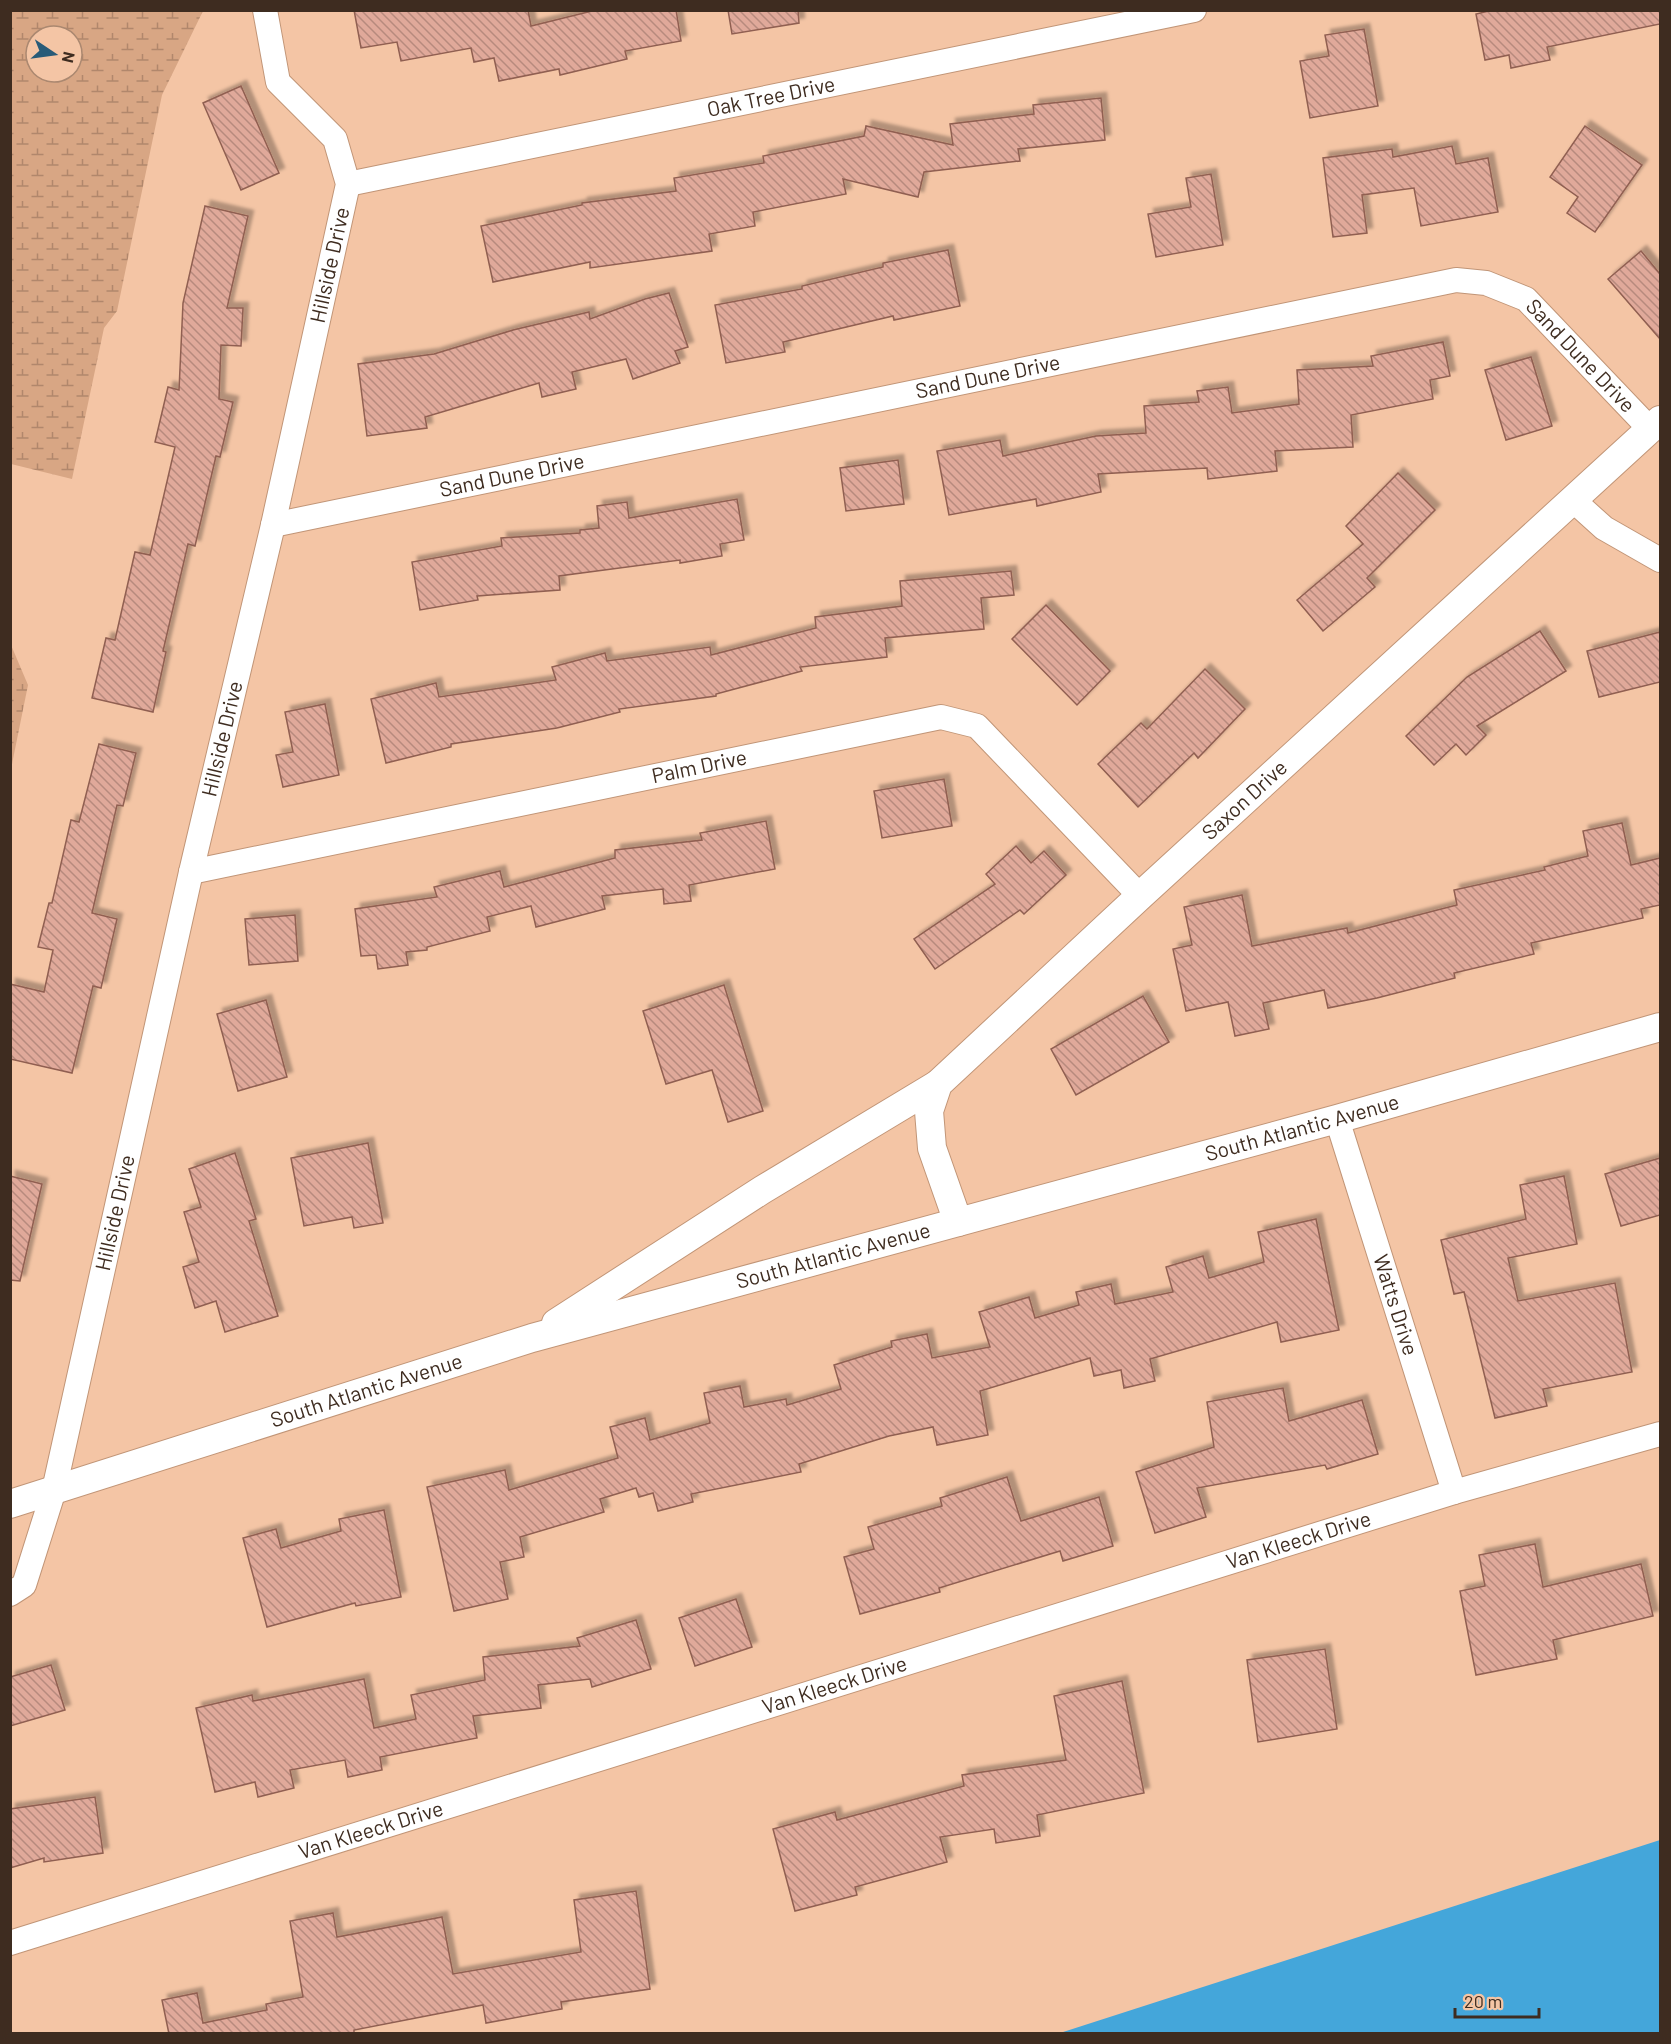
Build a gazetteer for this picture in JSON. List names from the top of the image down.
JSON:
{
  "streets": {
    "street": [
      "Oak Tree Drive",
      "Hillside Drive",
      "Sand Dune Drive",
      "Palm Drive",
      "Saxon Drive",
      "South Atlantic Avenue",
      "Watts Drive",
      "Van Kleeck Drive"
    ]
  },
  "crossings": [
    ["Oak Tree Drive", "Hillside Drive"],
    ["Hillside Drive", "Sand Dune Drive"],
    ["Hillside Drive", "Palm Drive"],
    ["Hillside Drive", "South Atlantic Avenue"],
    ["Sand Dune Drive", "Saxon Drive"],
    ["Palm Drive", "Saxon Drive"],
    ["Saxon Drive", "South Atlantic Avenue"],
    ["South Atlantic Avenue", "Watts Drive"],
    ["Watts Drive", "Van Kleeck Drive"]
  ],
  "scale_bar": "20 m",
  "north": "right"
}
